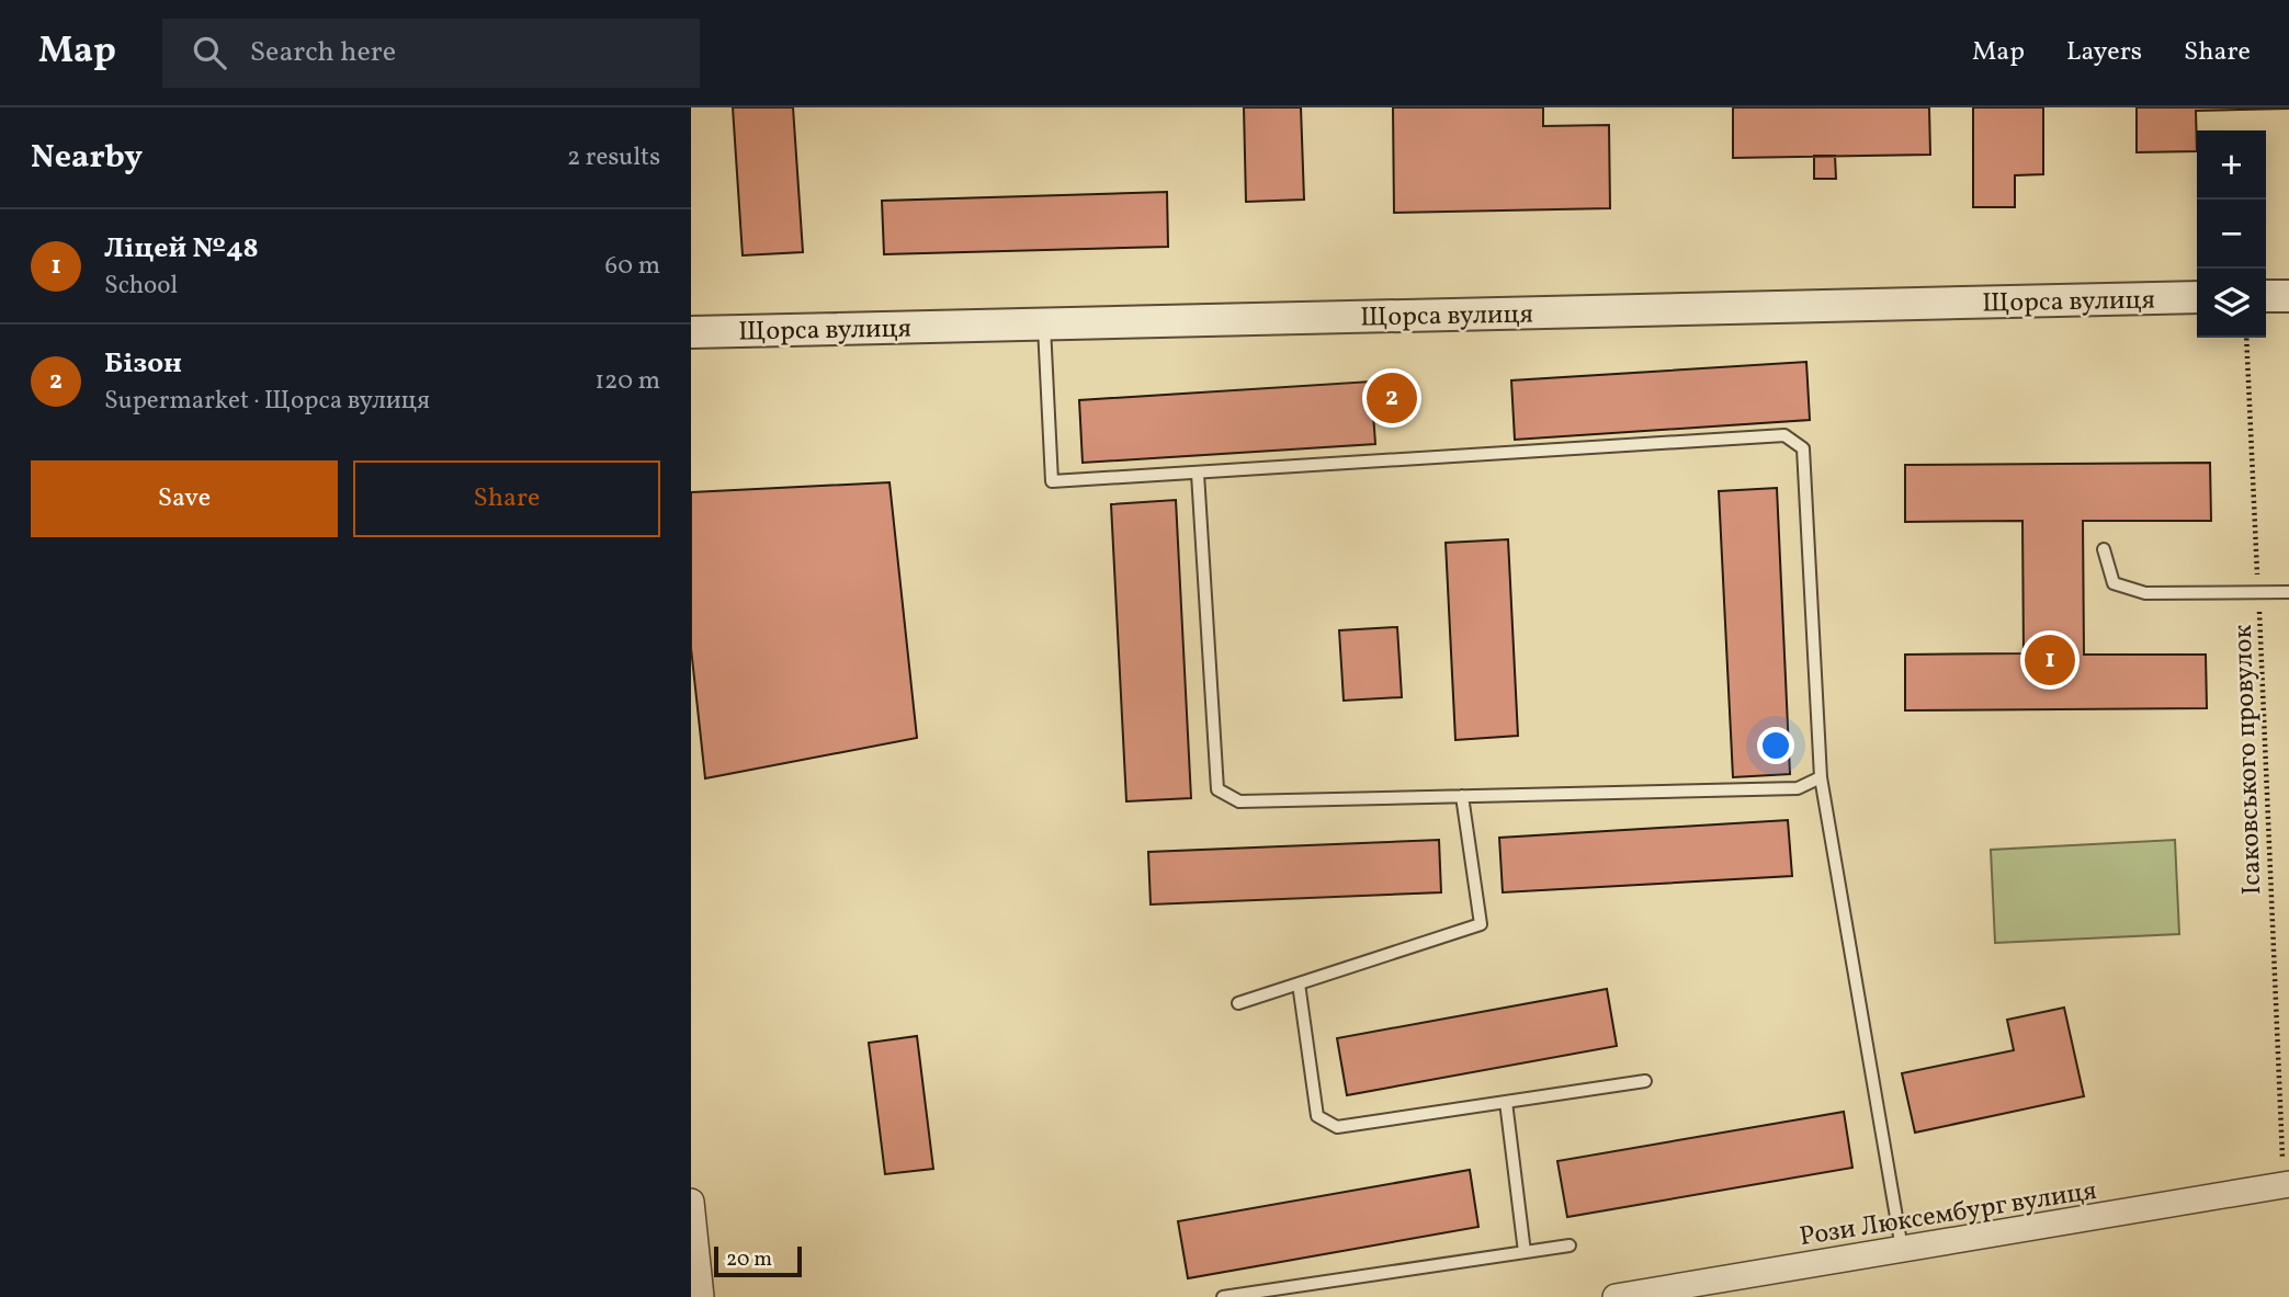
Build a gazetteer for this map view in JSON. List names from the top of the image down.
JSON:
{
  "streets": {
    "street": ["Щорса вулиця", "Рози Люксембург вулиця"],
    "path": ["Ісаковського провулок"]
  },
  "crossings": [
    ["Ісаковського провулок", "Рози Люксембург вулиця"]
  ],
  "scale_bar": "20 m",
  "page": {
    "header": "Map",
    "search": "Search here",
    "nav": ["Map", "Layers", "Share"],
    "heading": ["Nearby", "2 results"],
    "map_buttons": ["+", "−"],
    "list": [
      {
        "mark": "1",
        "name": "Ліцей №48",
        "note": "School",
        "value": "60 m"
      },
      {
        "mark": "2",
        "name": "Бізон",
        "note": "Supermarket · Щорса вулиця",
        "value": "120 m"
      }
    ],
    "pins": ["2", "1"],
    "buttons": ["Save", "Share"],
    "scale": "20 m"
  }
}
